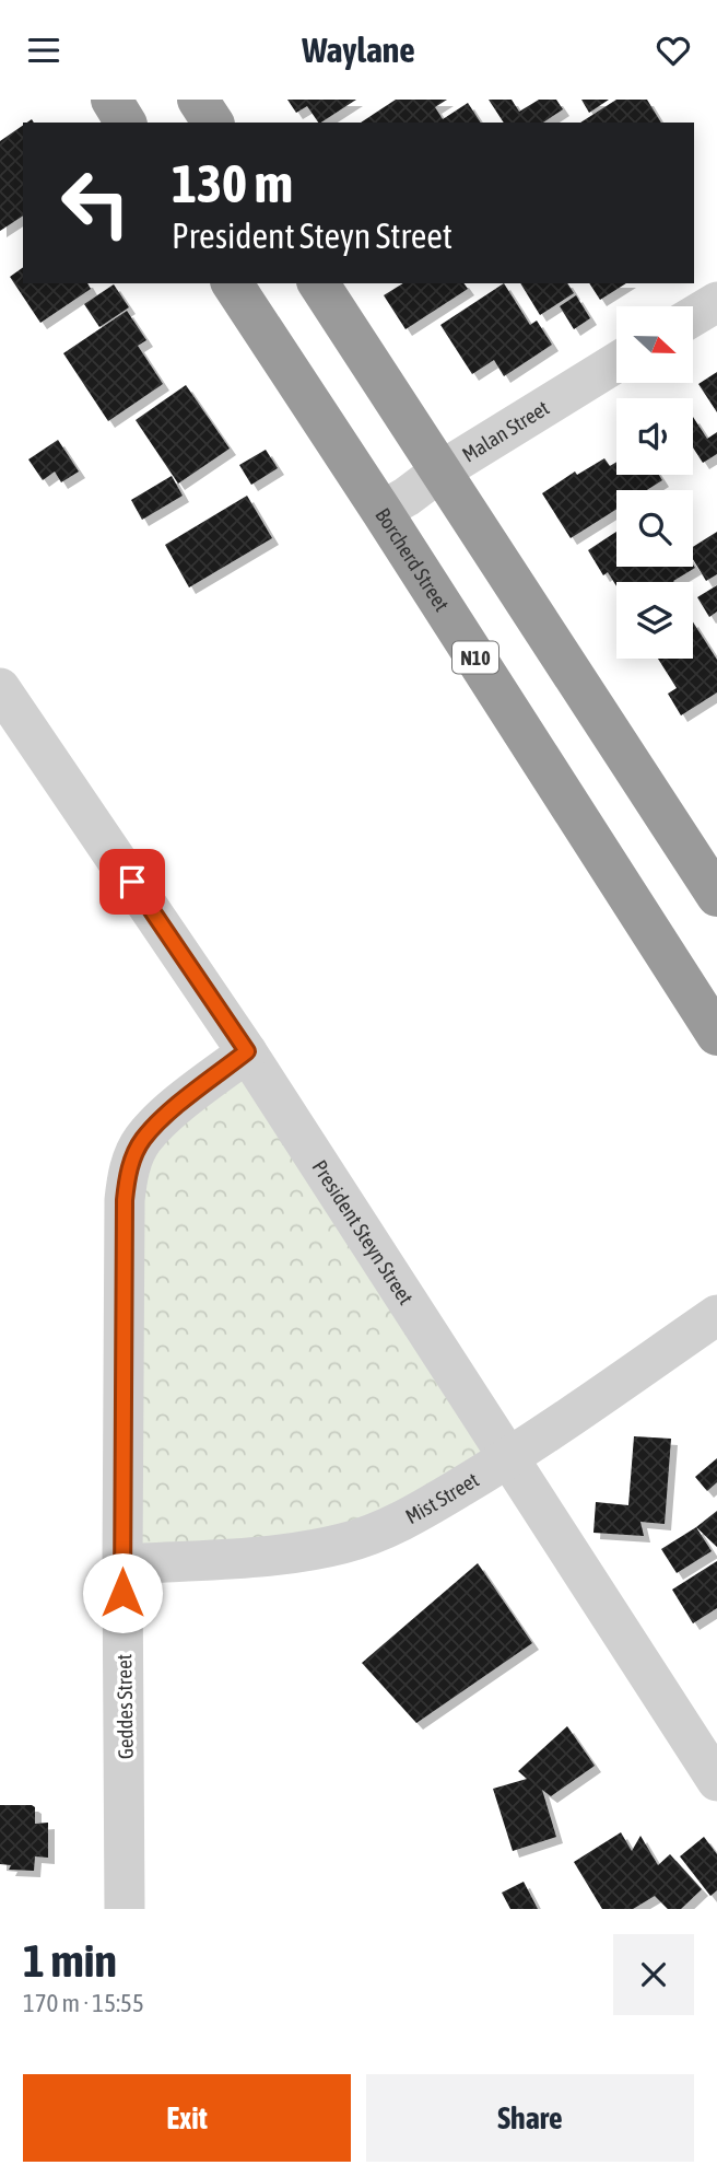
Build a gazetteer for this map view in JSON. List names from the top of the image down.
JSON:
{
  "streets": {
    "highway": ["Borcherd Street", "N10"],
    "street": [
      "Malan Street",
      "President Steyn Street",
      "Mist Street",
      "Geddes Street"
    ]
  },
  "crossings": [
    ["Malan Street", "Borcherd Street"],
    ["President Steyn Street", "Mist Street"],
    ["President Steyn Street", "Geddes Street"],
    ["Mist Street", "Geddes Street"]
  ],
  "north": "right",
  "page": {
    "header": "Waylane",
    "turn": ["130 m", "President Steyn Street"],
    "heading": ["1 min", "170 m · 15:55"],
    "buttons": ["Exit", "Share"]
  }
}
